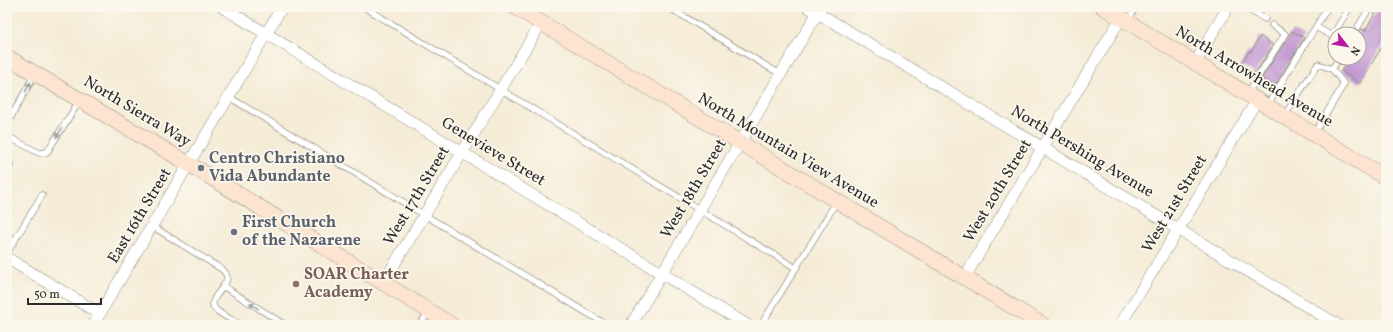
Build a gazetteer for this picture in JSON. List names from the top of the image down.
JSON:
{
  "streets": {
    "street": [
      "North Arrowhead Avenue",
      "North Sierra Way",
      "North Mountain View Avenue",
      "Genevieve Street",
      "North Pershing Avenue",
      "West 18th Street",
      "West 20th Street",
      "West 17th Street",
      "West 21st Street",
      "East 16th Street"
    ]
  },
  "crossings": [
    ["North Arrowhead Avenue", "West 20th Street"],
    ["North Arrowhead Avenue", "West 21st Street"],
    ["North Sierra Way", "West 17th Street"],
    ["North Sierra Way", "East 16th Street"],
    ["North Mountain View Avenue", "West 18th Street"],
    ["North Mountain View Avenue", "West 20th Street"],
    ["North Mountain View Avenue", "West 17th Street"],
    ["Genevieve Street", "West 18th Street"],
    ["Genevieve Street", "West 17th Street"],
    ["Genevieve Street", "East 16th Street"],
    ["North Pershing Avenue", "West 18th Street"],
    ["North Pershing Avenue", "West 20th Street"],
    ["North Pershing Avenue", "West 21st Street"]
  ],
  "places": ["Centro Christiano Vida Abundante", "First Church of the Nazarene", "SOAR Charter Academy"],
  "scale_bar": "50 m",
  "north": "bottom right"
}
